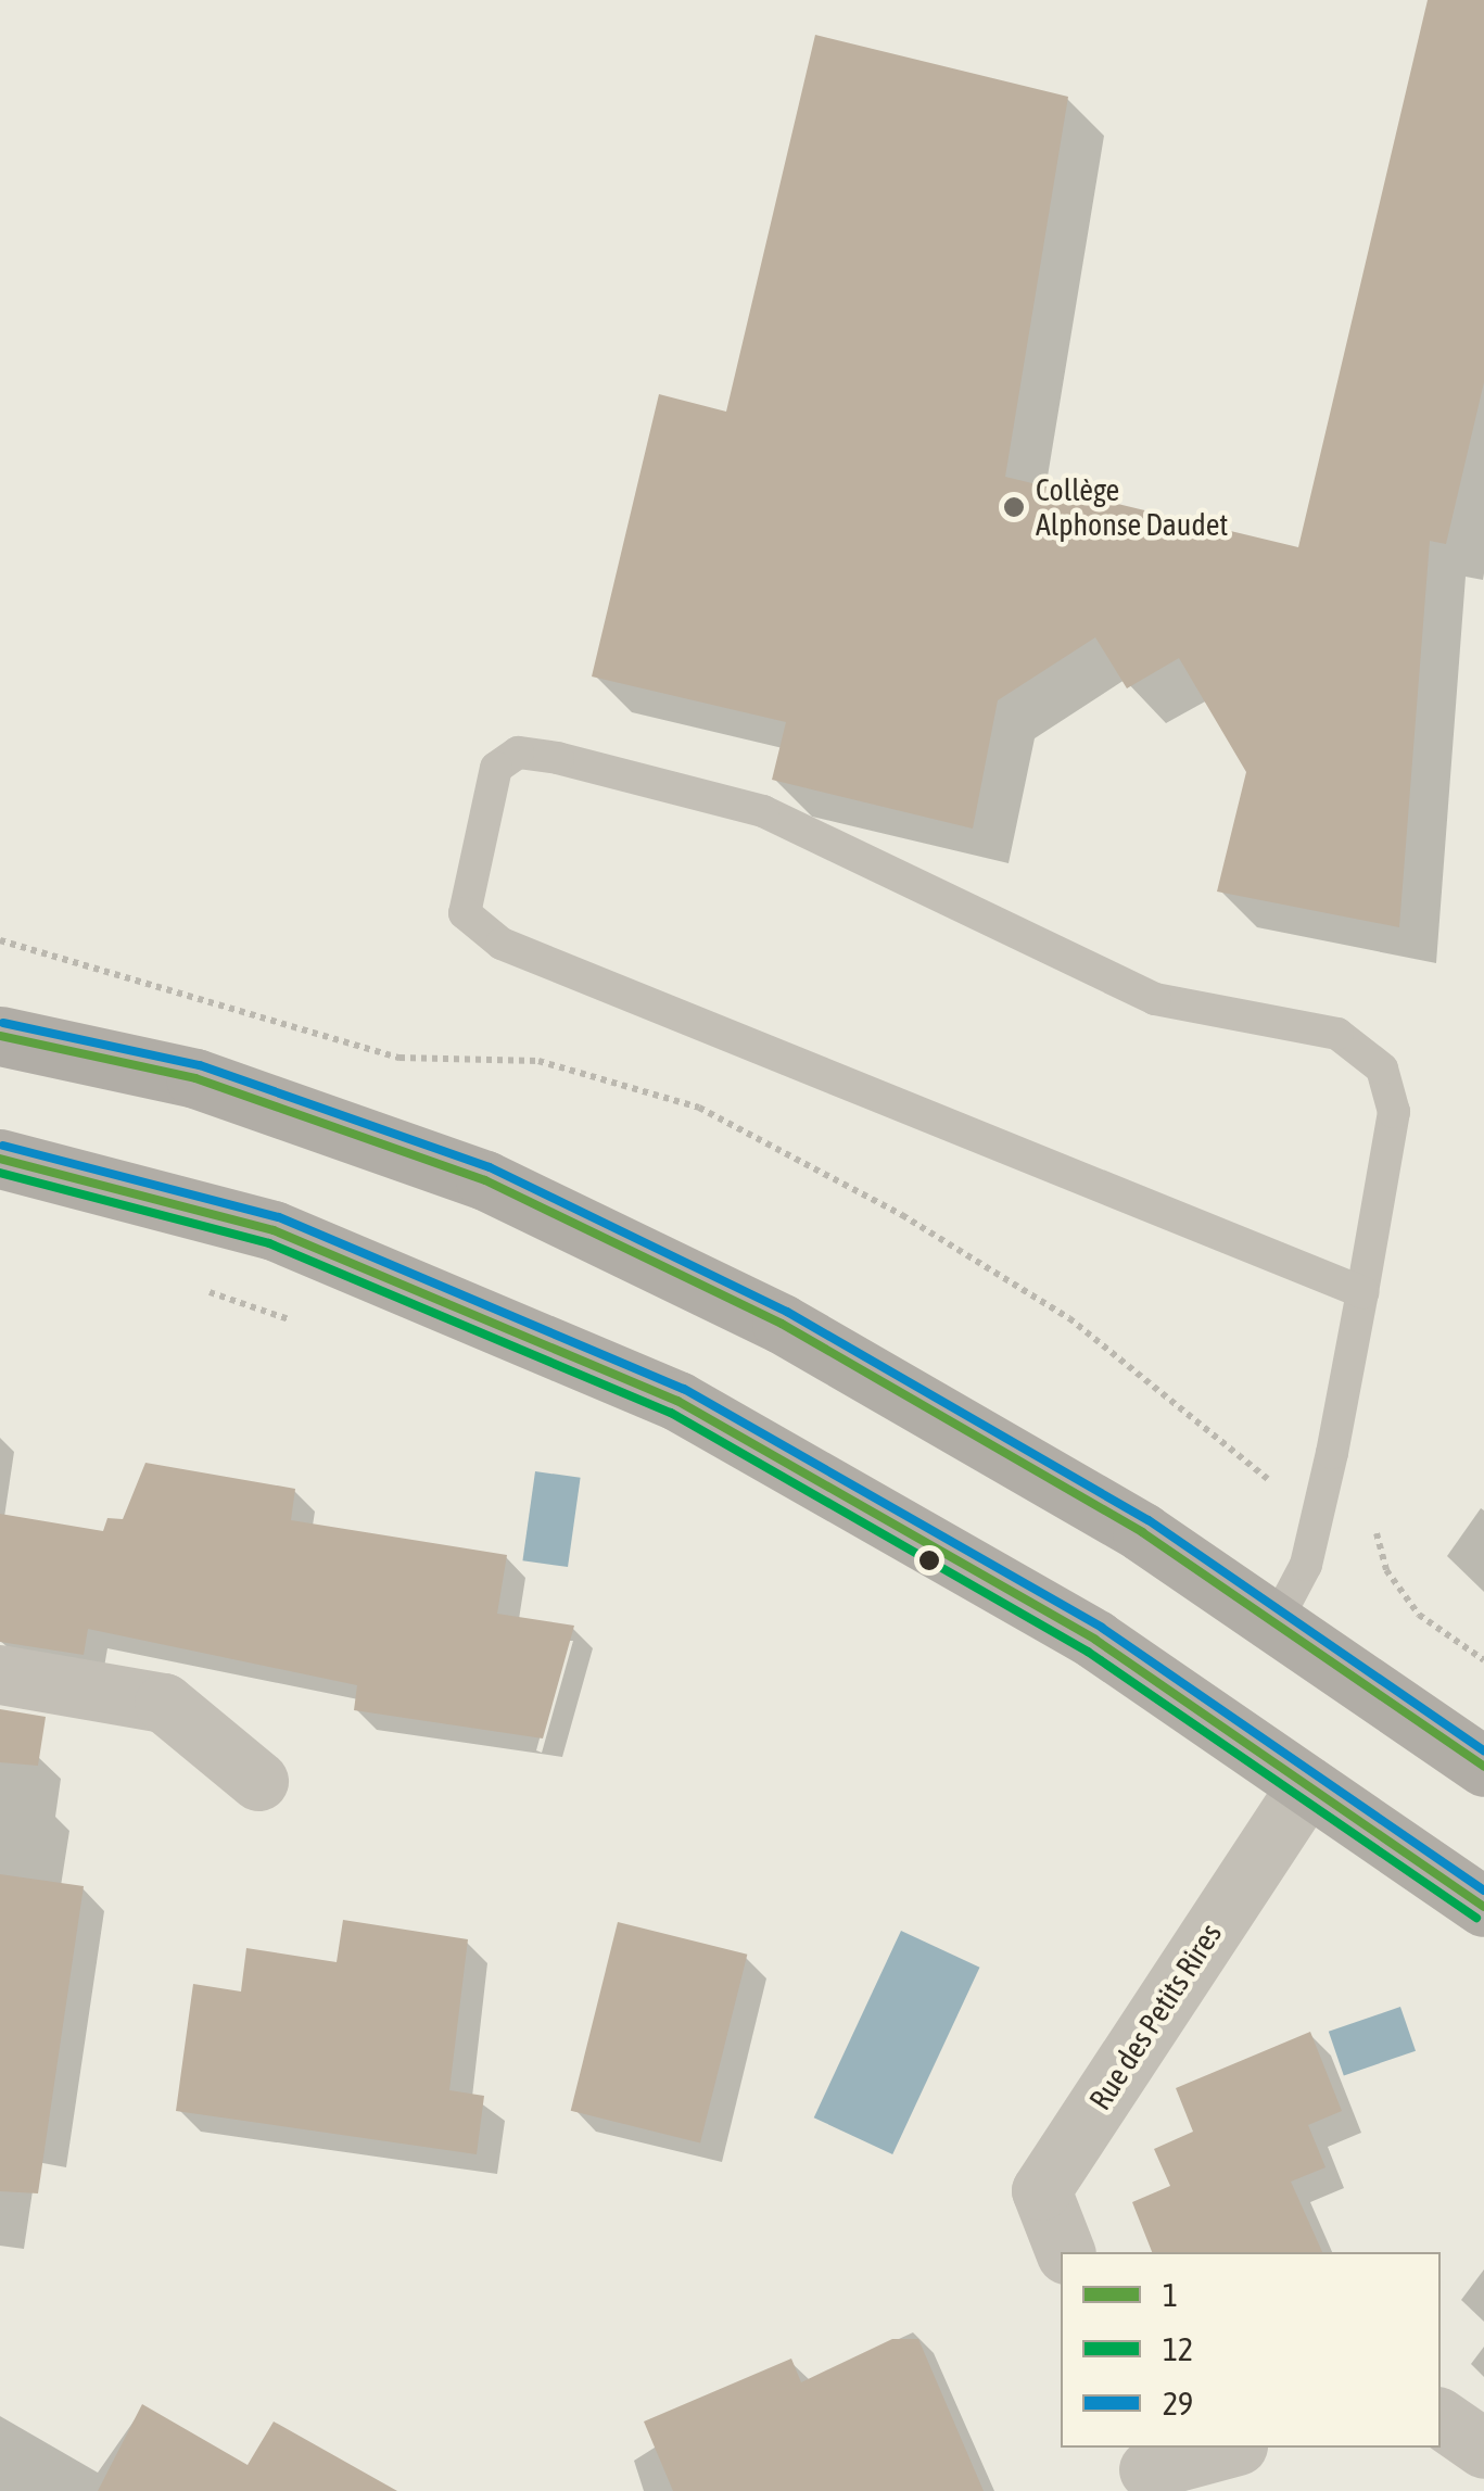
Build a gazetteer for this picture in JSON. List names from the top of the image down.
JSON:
{
  "streets": {
    "street": ["Rue des Petits Rires"]
  },
  "places": ["Collège Alphonse Daudet"],
  "lines": ["transit line 29", "transit line 1", "transit line 12"],
  "legend": ["1", "12", "29"]
}
